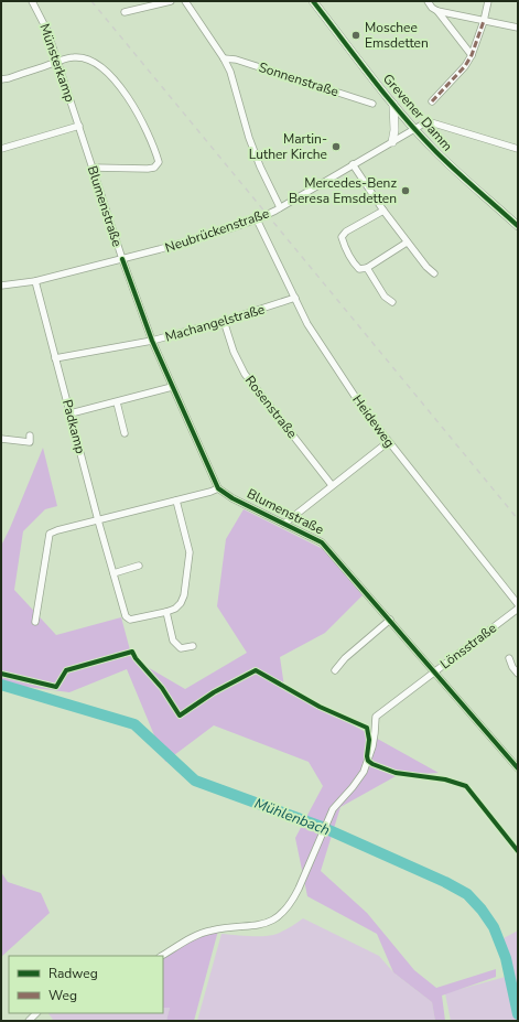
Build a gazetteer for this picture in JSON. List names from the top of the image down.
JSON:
{
  "streets": {
    "main road": ["Grevener Damm"],
    "street": [
      "Münsterkamp",
      "Sonnenstraße",
      "Blumenstraße",
      "Neubrückenstraße",
      "Machangelstraße",
      "Rosenstraße",
      "Heideweg",
      "Padkamp",
      "Lönsstraße"
    ]
  },
  "crossings": [
    ["Münsterkamp", "Blumenstraße"],
    ["Grevener Damm", "Neubrückenstraße"],
    ["Blumenstraße", "Neubrückenstraße"],
    ["Blumenstraße", "Machangelstraße"],
    ["Blumenstraße", "Lönsstraße"],
    ["Neubrückenstraße", "Heideweg"],
    ["Neubrückenstraße", "Padkamp"],
    ["Machangelstraße", "Rosenstraße"],
    ["Machangelstraße", "Heideweg"],
    ["Machangelstraße", "Padkamp"]
  ],
  "water": ["Mühlenbach"],
  "places": ["Moschee Emsdetten", "Martin- Luther Kirche", "Mercedes-Benz Beresa Emsdetten"],
  "legend": ["Radweg", "Weg"]
}
